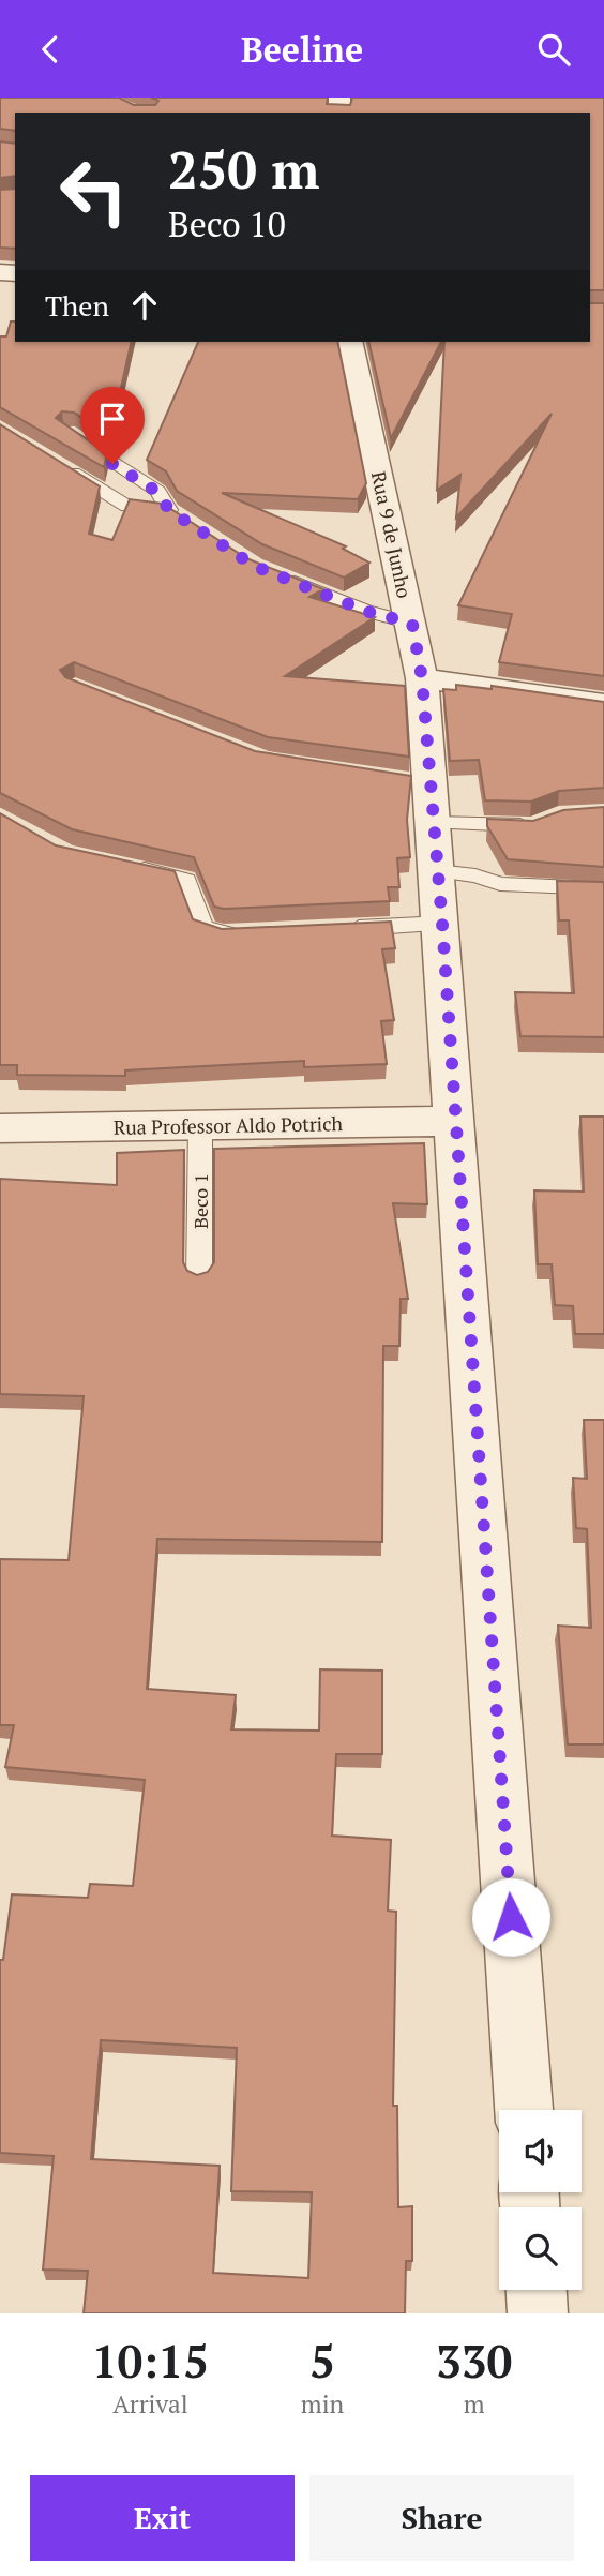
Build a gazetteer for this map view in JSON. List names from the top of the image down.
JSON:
{
  "streets": {
    "street": ["Rua 9 de Junho", "Rua Professor Aldo Potrich"],
    "lane": ["Beco 1"]
  },
  "crossings": [
    ["Rua 9 de Junho", "Rua Professor Aldo Potrich"],
    ["Rua Professor Aldo Potrich", "Beco 1"]
  ],
  "page": {
    "header": "Beeline",
    "turn": ["250 m", "Beco 10"],
    "then": "Then",
    "eta": [
      "10:15",
      "Arrival",
      "5",
      "min",
      "330",
      "m"
    ],
    "buttons": ["Exit", "Share"]
  }
}
